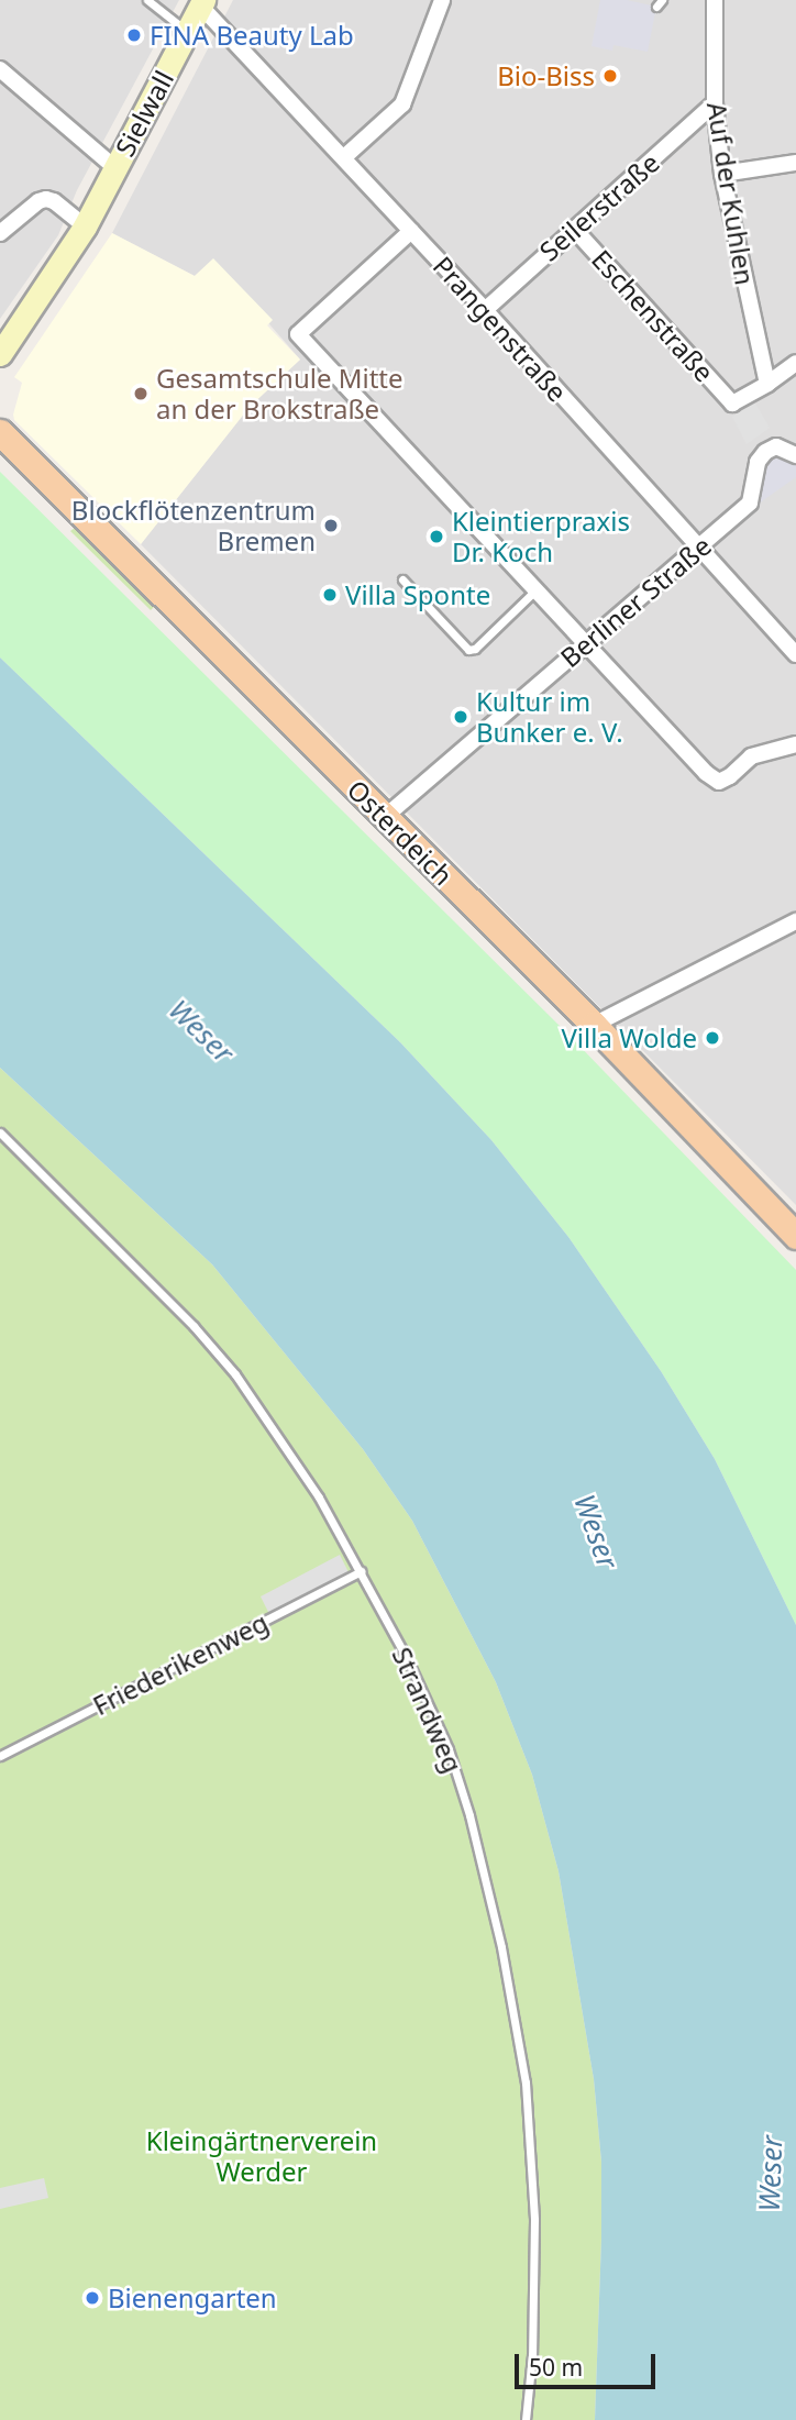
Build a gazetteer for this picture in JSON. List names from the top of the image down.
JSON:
{
  "streets": {
    "main road": ["Osterdeich"],
    "street": [
      "Sielwall",
      "Auf der Kuhlen",
      "Seilerstraße",
      "Eschenstraße",
      "Prangenstraße",
      "Berliner Straße"
    ],
    "lane": ["Friederikenweg", "Strandweg"]
  },
  "crossings": [
    ["Sielwall", "Prangenstraße"],
    ["Auf der Kuhlen", "Seilerstraße"],
    ["Auf der Kuhlen", "Eschenstraße"],
    ["Seilerstraße", "Eschenstraße"],
    ["Seilerstraße", "Prangenstraße"],
    ["Prangenstraße", "Berliner Straße"],
    ["Berliner Straße", "Osterdeich"],
    ["Friederikenweg", "Strandweg"]
  ],
  "water": ["Weser"],
  "parks": ["Kleingärtnerverein Werder"],
  "places": [
    "FINA Beauty Lab",
    "Bio-Biss",
    "Gesamtschule Mitte an der Brokstraße",
    "Blockflötenzentrum Bremen",
    "Kleintierpraxis Dr. Koch",
    "Villa Sponte",
    "Kultur im Bunker e. V.",
    "Villa Wolde",
    "Bienengarten"
  ],
  "scale_bar": "50 m"
}
